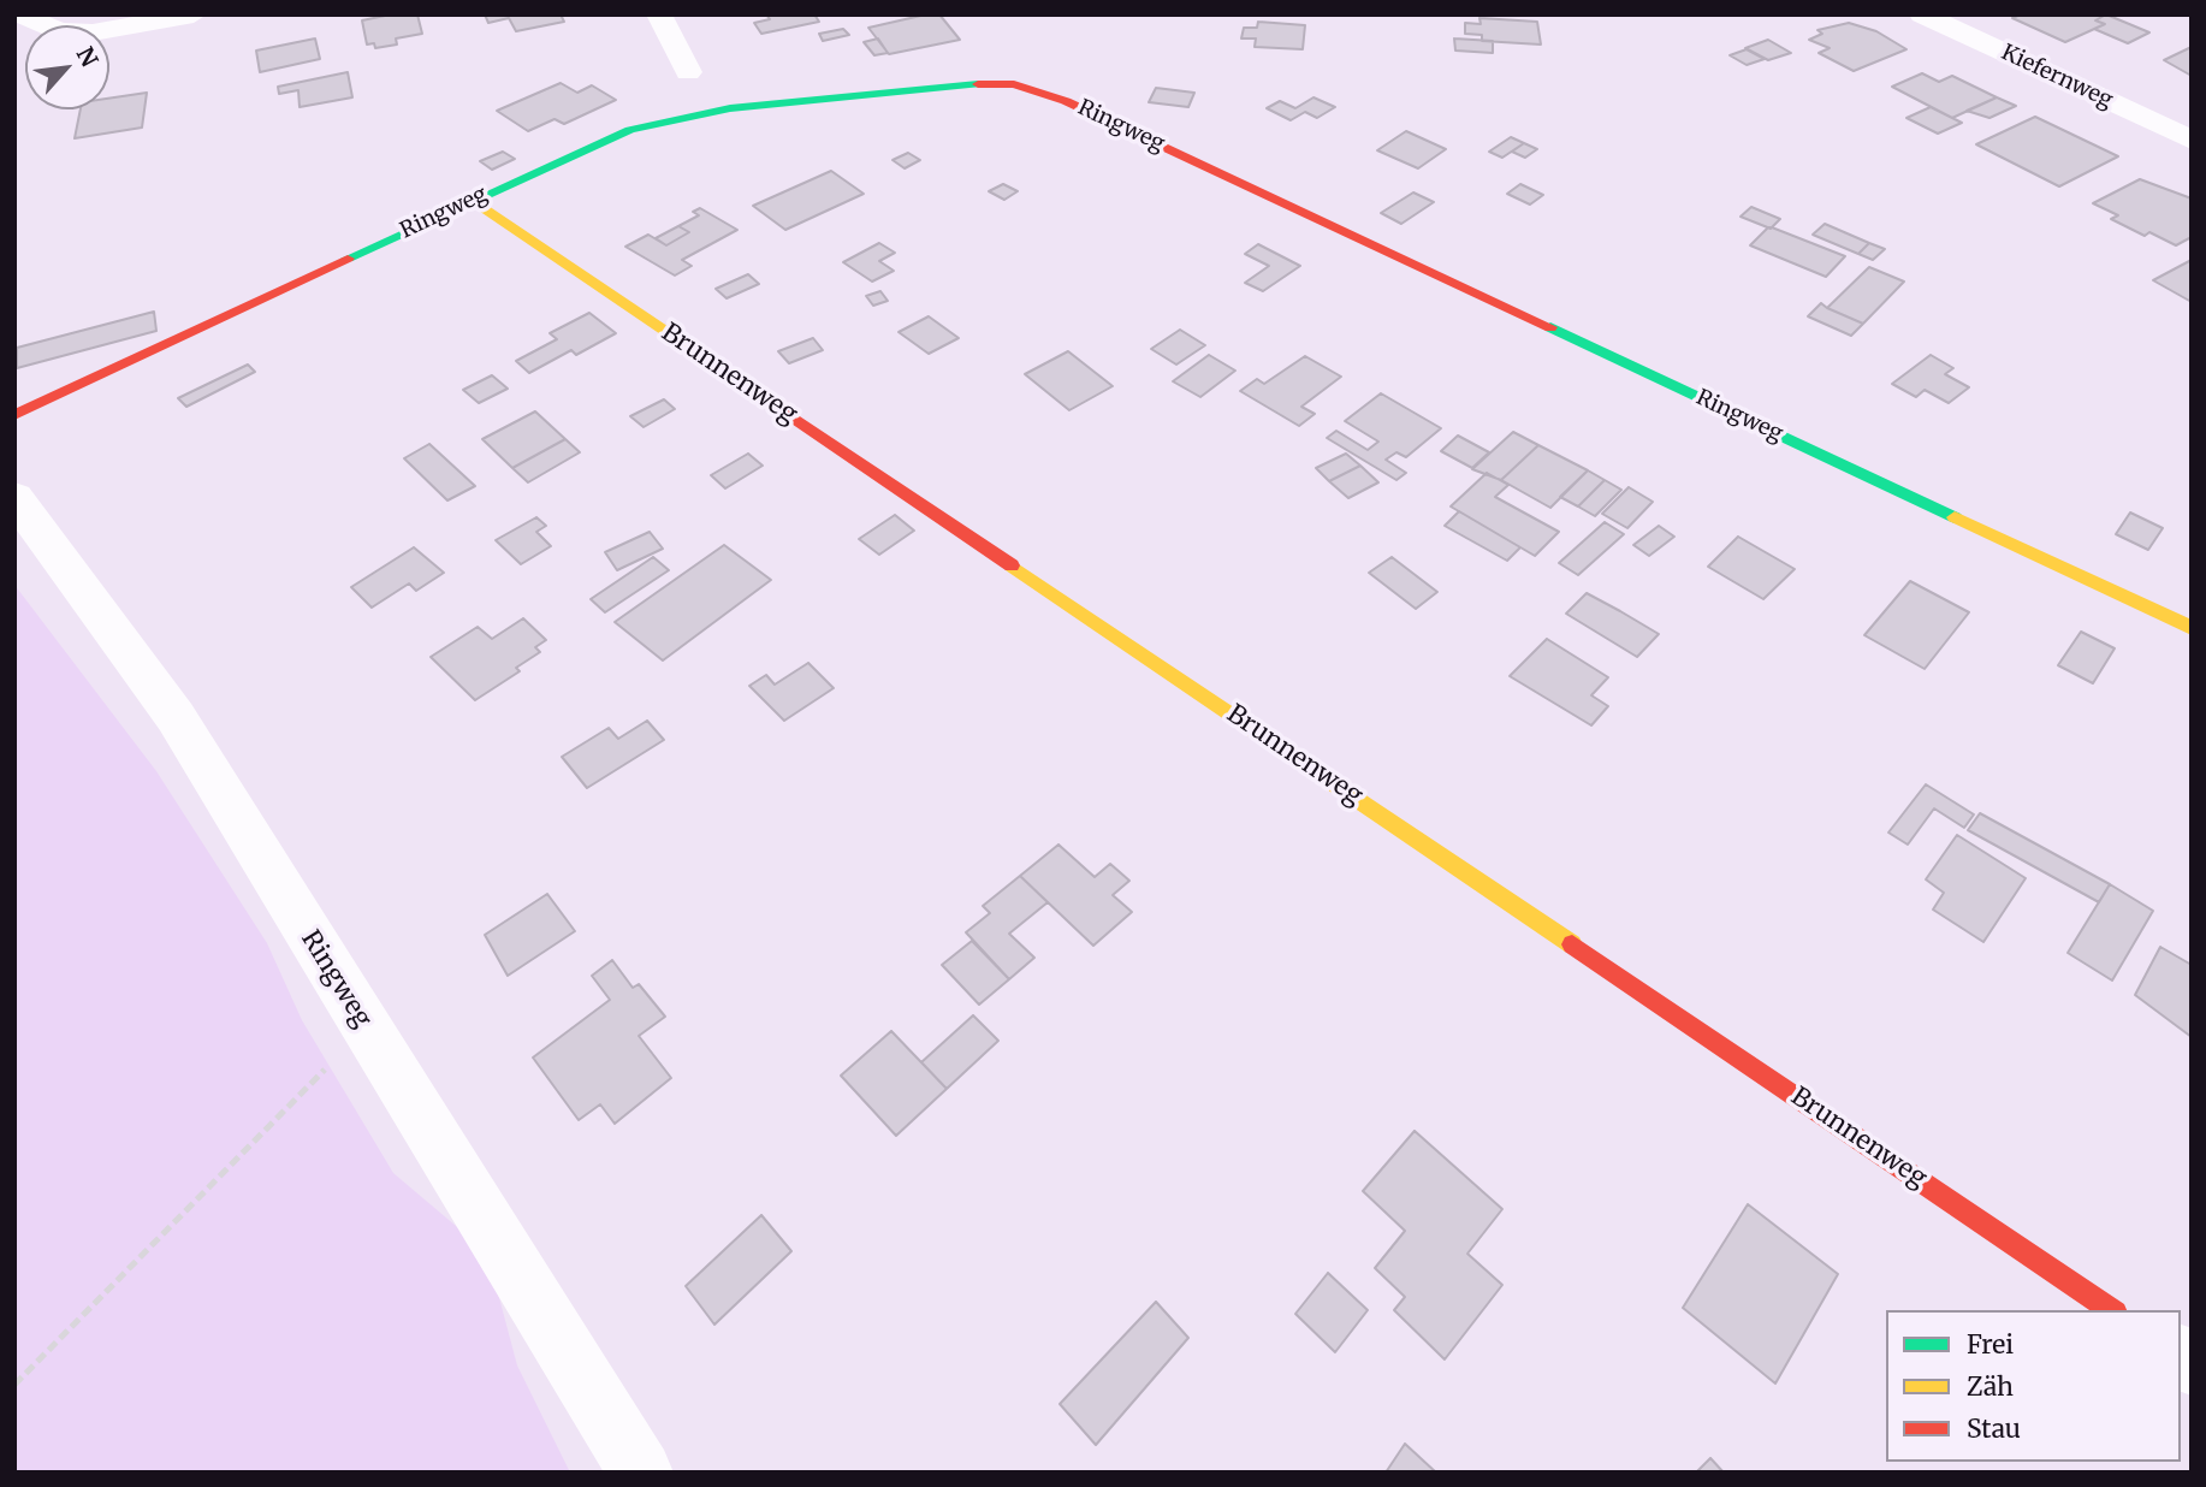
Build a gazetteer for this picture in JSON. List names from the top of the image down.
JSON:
{
  "streets": {
    "street": ["Kiefernweg", "Ringweg", "Brunnenweg"]
  },
  "crossings": [
    ["Ringweg", "Brunnenweg"]
  ],
  "legend": ["Frei", "Zäh", "Stau"],
  "north": "top right"
}
